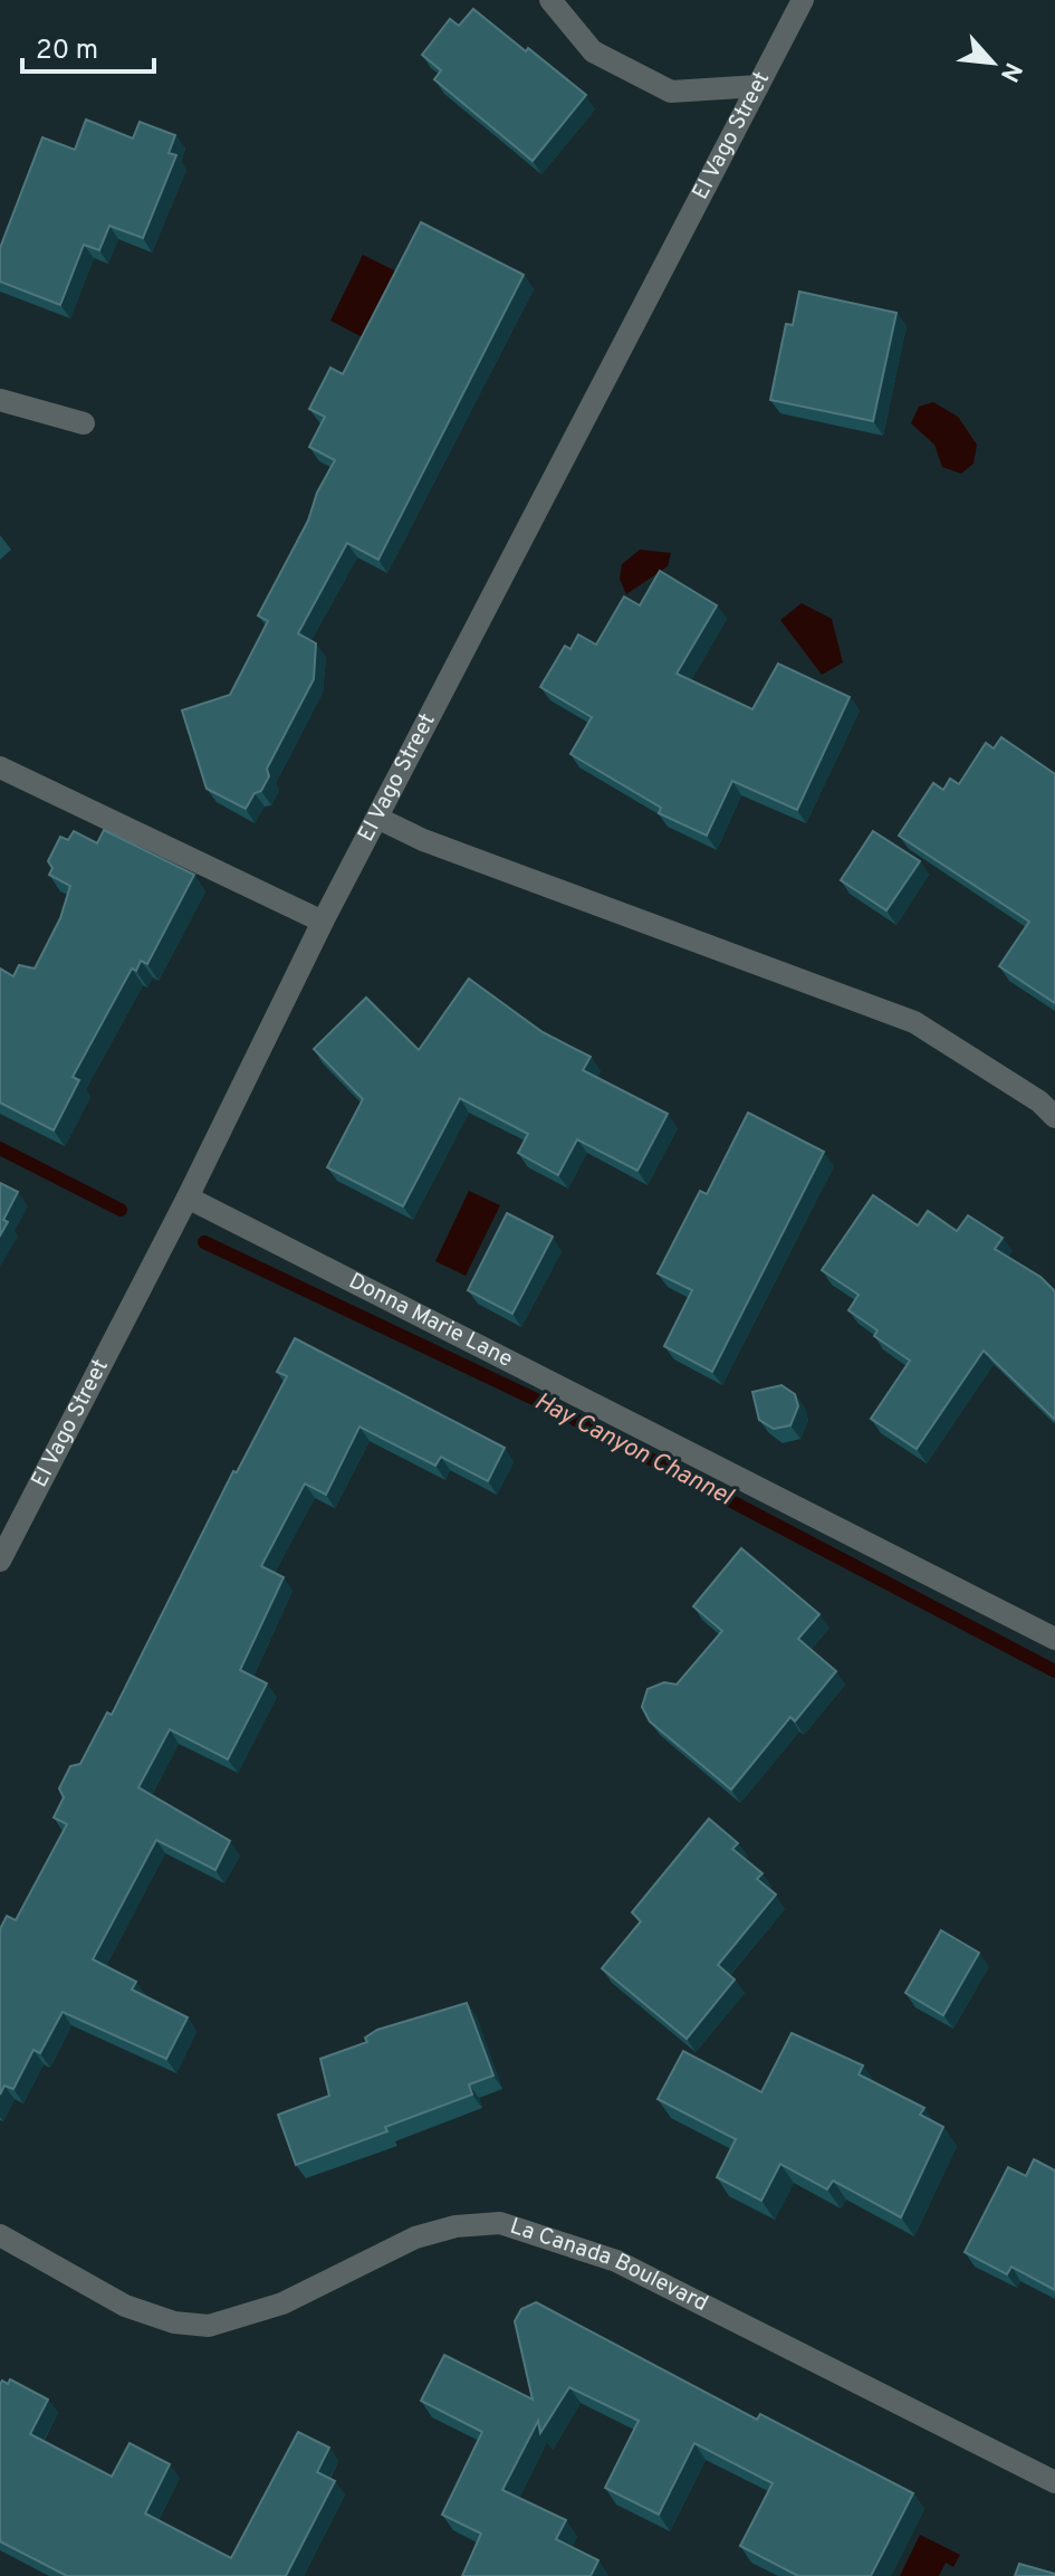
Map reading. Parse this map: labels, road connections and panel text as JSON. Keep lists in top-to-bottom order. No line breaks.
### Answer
{"streets":{"street":["El Vago Street","Donna Marie Lane","La Canada Boulevard"]},"crossings":[["El Vago Street","Donna Marie Lane"]],"water":["Hay Canyon Channel"],"scale_bar":"20 m","north":"bottom right"}
